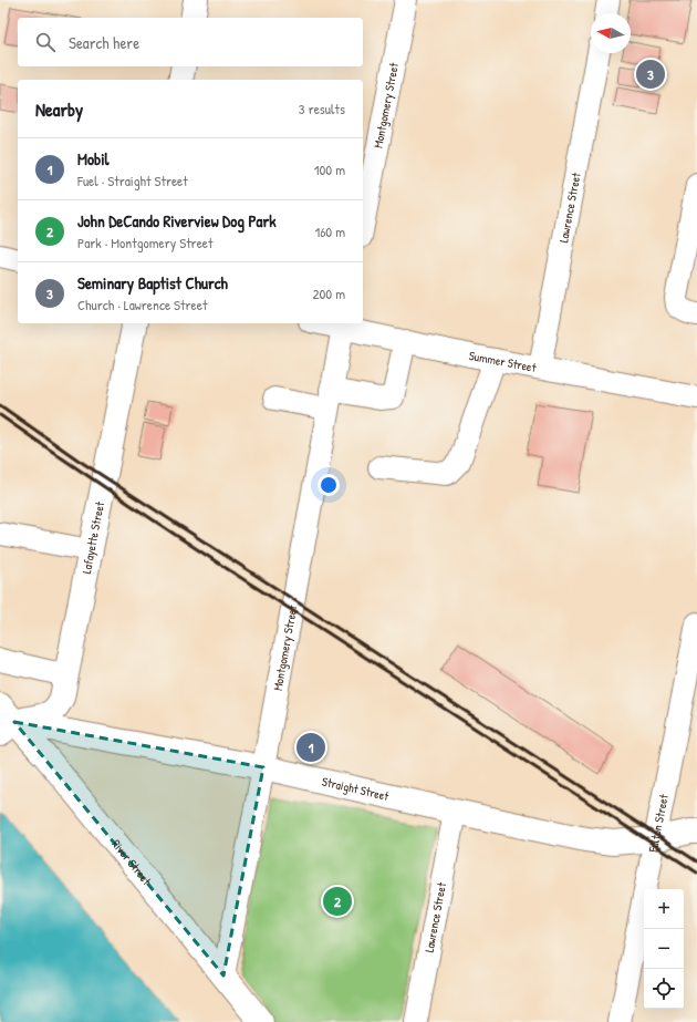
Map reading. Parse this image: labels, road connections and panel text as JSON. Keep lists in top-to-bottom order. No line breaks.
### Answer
{"streets":{"main road":["Lafayette Street","Straight Street","River Street"],"street":["Montgomery Street","Lawrence Street","Summer Street","Fulton Street"]},"crossings":[["Montgomery Street","Summer Street"],["Montgomery Street","Straight Street"],["Montgomery Street","River Street"],["Lawrence Street","Summer Street"],["Lawrence Street","Straight Street"],["Lafayette Street","Straight Street"],["Lafayette Street","River Street"],["Straight Street","Fulton Street"],["Straight Street","River Street"]],"north":"left","page":{"search":"Search here","pins":["3","1","2"],"heading":["Nearby","3 results"],"list":[{"mark":"1","name":"Mobil","note":"Fuel · Straight Street","value":"100 m"},{"mark":"2","name":"John DeCando Riverview Dog Park","note":"Park · Montgomery Street","value":"160 m"},{"mark":"3","name":"Seminary Baptist Church","note":"Church · Lawrence Street","value":"200 m"}],"map_buttons":["+","−"]}}
